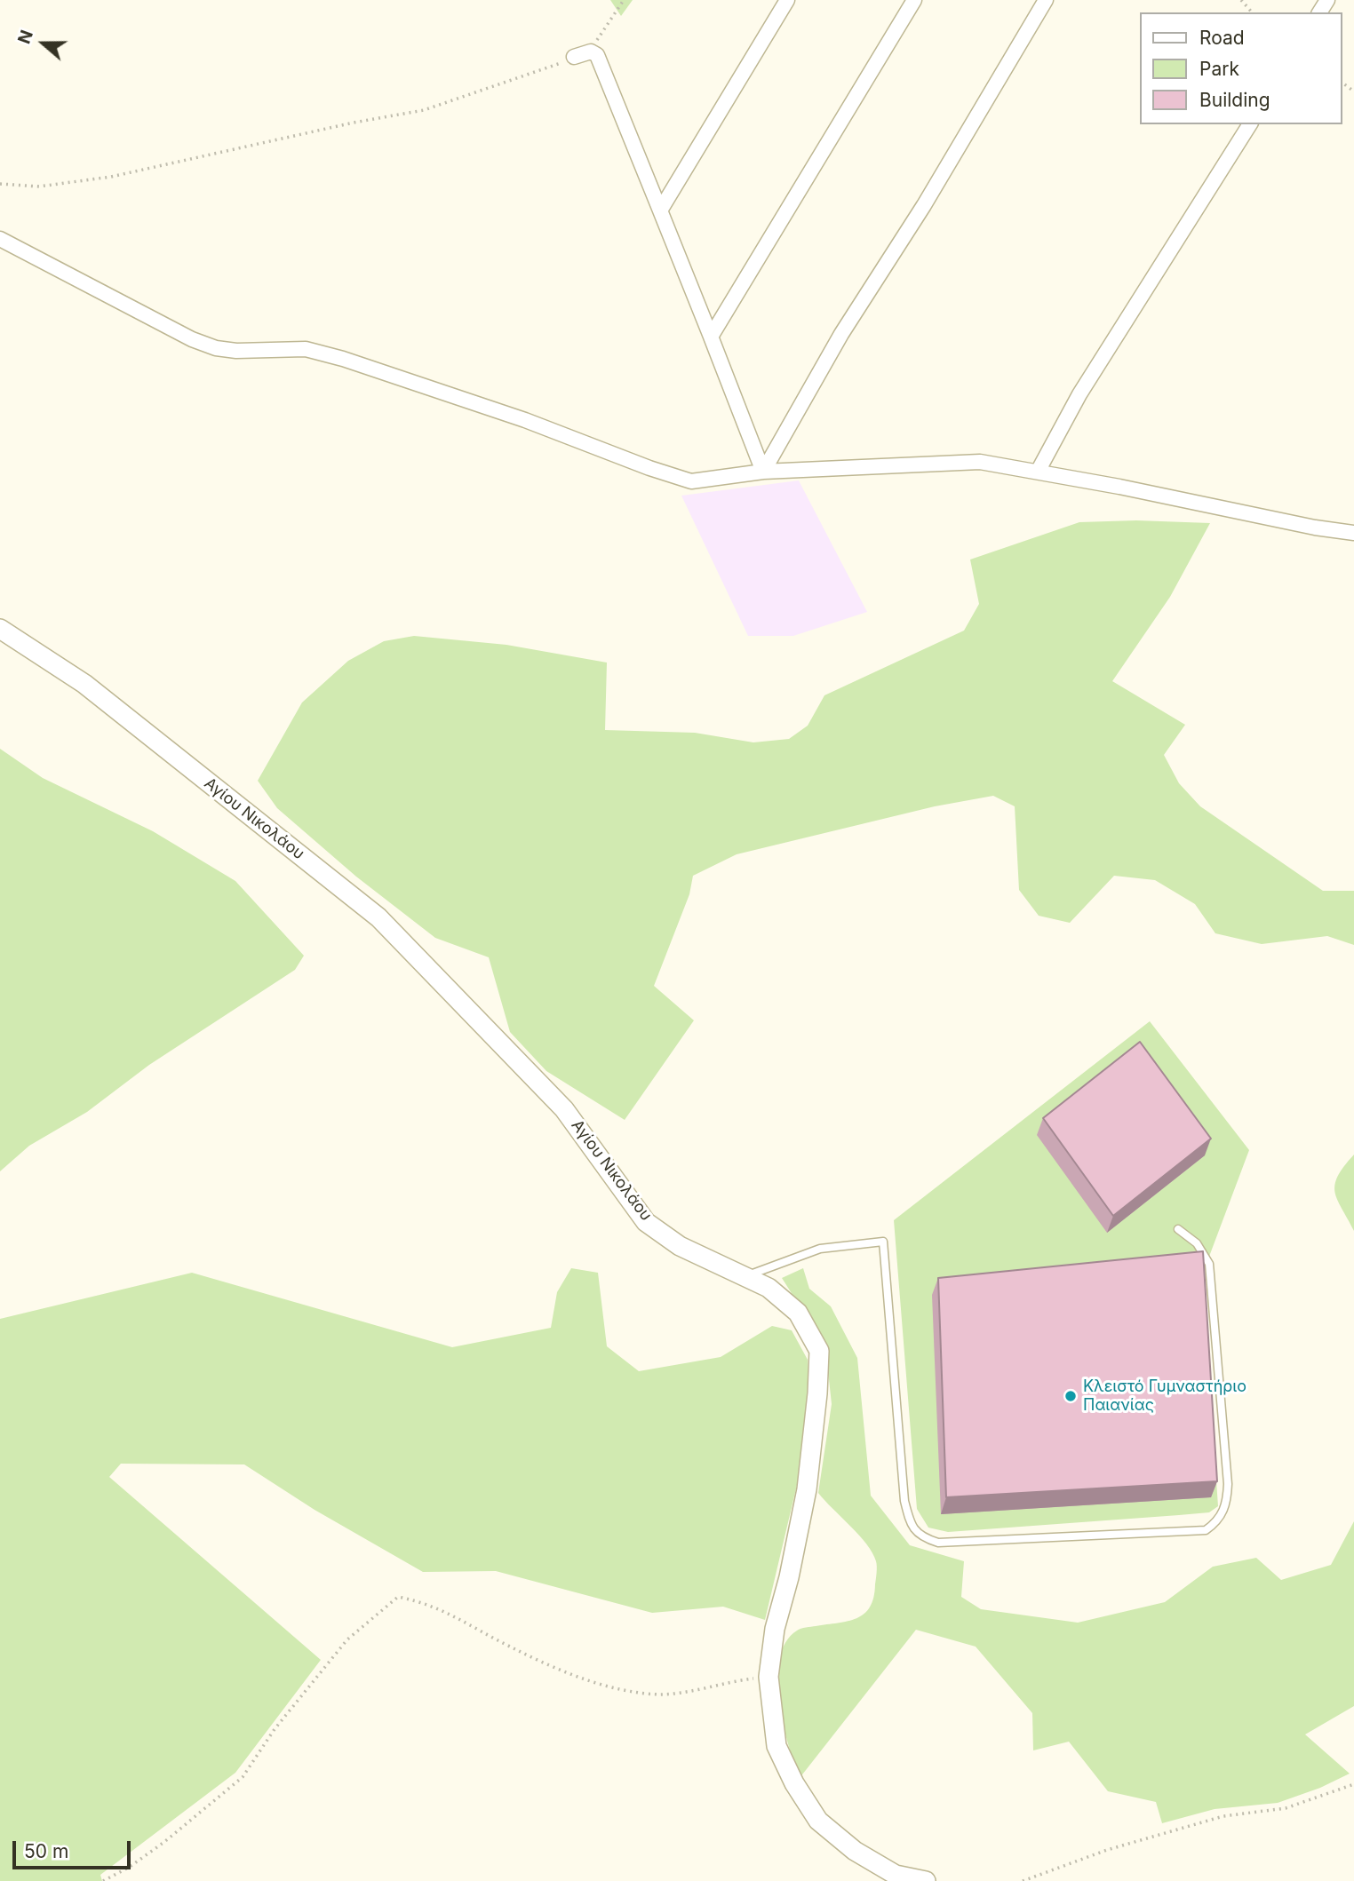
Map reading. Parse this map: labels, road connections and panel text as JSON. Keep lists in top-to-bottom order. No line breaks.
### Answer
{"streets":{"street":["Αγίου Νικολάου"]},"places":["Κλειστό Γυμναστήριο Παιανίας"],"legend":["Road","Park","Building"],"scale_bar":"50 m","north":"left"}
